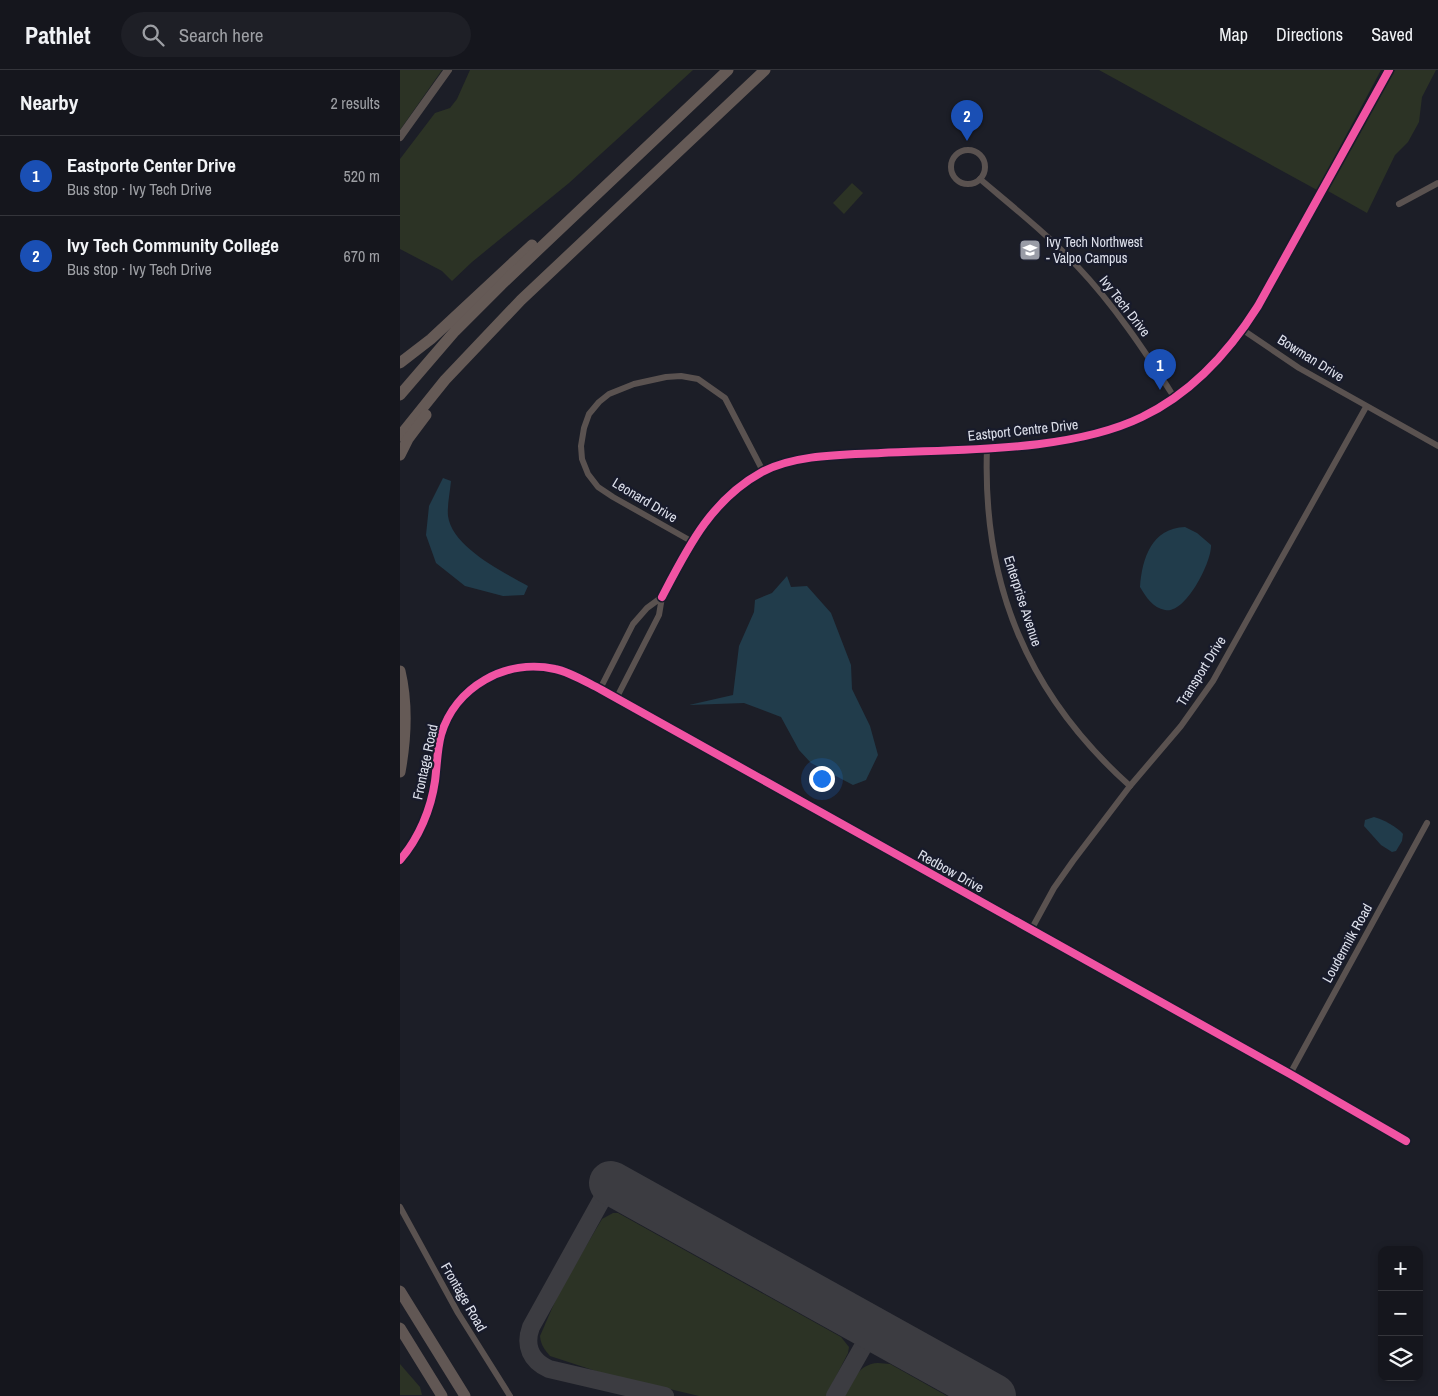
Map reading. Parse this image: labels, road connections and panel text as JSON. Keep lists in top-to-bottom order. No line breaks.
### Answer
{"streets":{"street":["Ivy Tech Drive","Bowman Drive","Eastport Centre Drive","Leonard Drive","Enterprise Avenue","Transport Drive","Frontage Road","Redbow Drive","Loudermilk Road"]},"crossings":[["Ivy Tech Drive","Eastport Centre Drive"],["Bowman Drive","Eastport Centre Drive"],["Bowman Drive","Transport Drive"],["Eastport Centre Drive","Leonard Drive"],["Eastport Centre Drive","Enterprise Avenue"],["Eastport Centre Drive","Frontage Road"],["Eastport Centre Drive","Redbow Drive"],["Enterprise Avenue","Transport Drive"],["Transport Drive","Redbow Drive"],["Frontage Road","Redbow Drive"],["Redbow Drive","Loudermilk Road"]],"places":{"school or university":["Ivy Tech Northwest - Valpo Campus"]},"page":{"header":"Pathlet","search":"Search here","nav":["Map","Directions","Saved"],"heading":["Nearby","2 results"],"pins":["2","1"],"list":[{"mark":"1","name":"Eastporte Center Drive","note":"Bus stop · Ivy Tech Drive","value":"520 m"},{"mark":"2","name":"Ivy Tech Community College","note":"Bus stop · Ivy Tech Drive","value":"670 m"}],"map_buttons":["+","−"]}}
